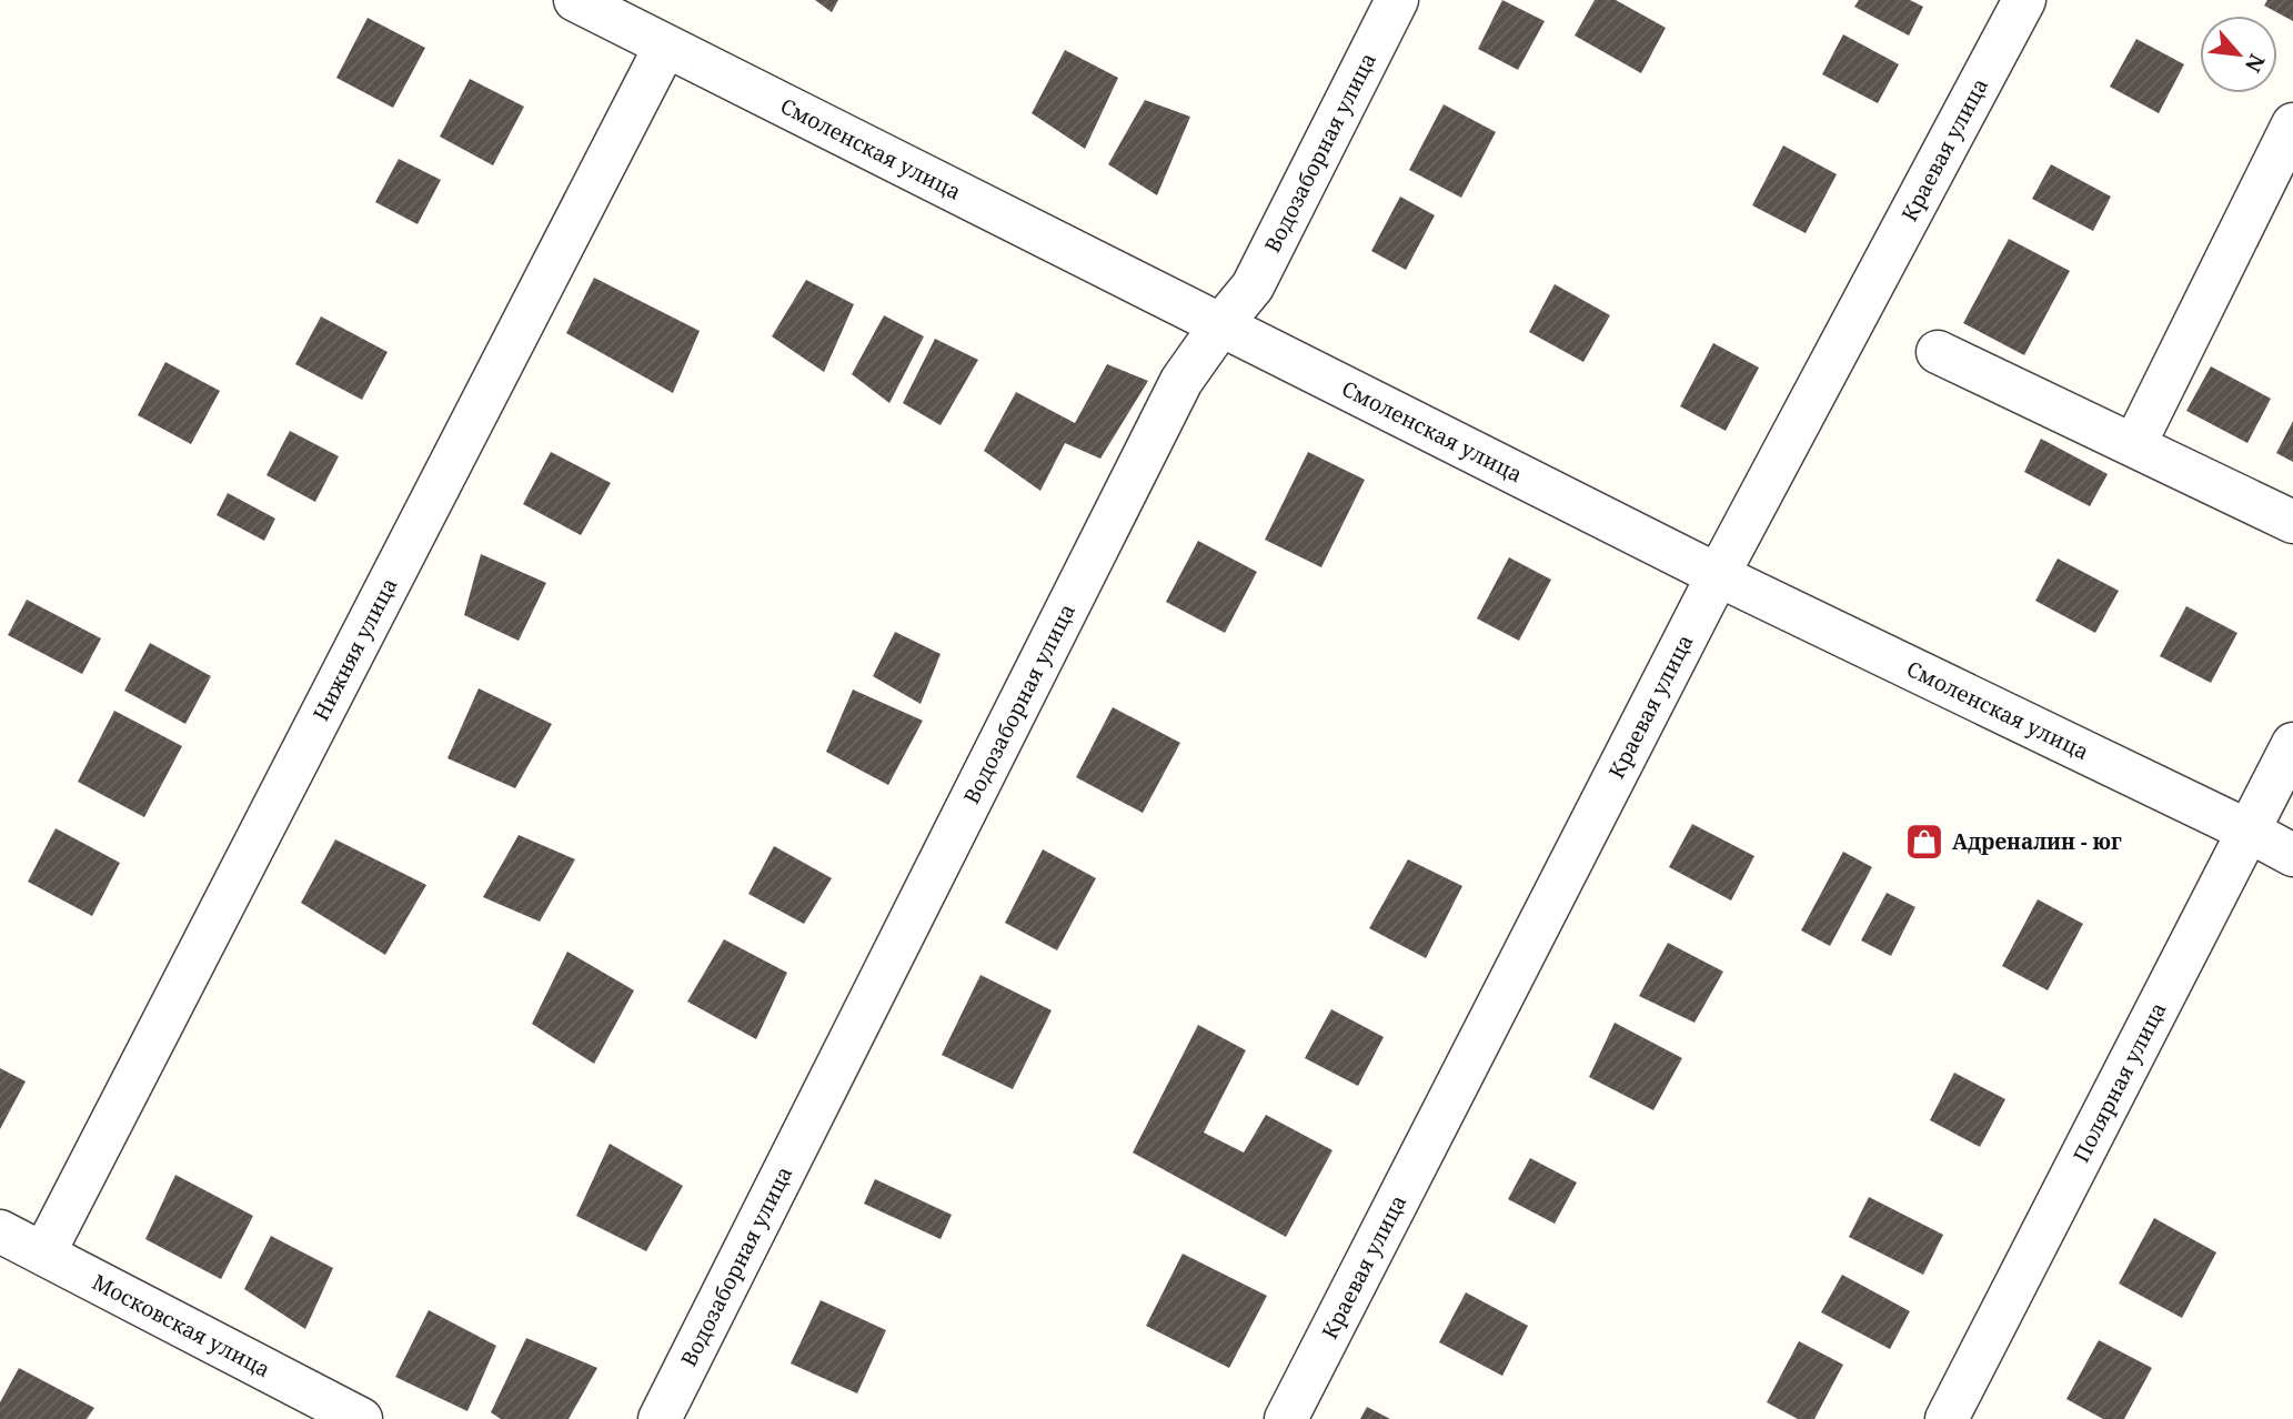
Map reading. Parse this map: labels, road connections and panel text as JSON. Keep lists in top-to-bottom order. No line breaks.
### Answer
{"streets":{"street":["Смоленская улица","Краевая улица","Водозаборная улица","Нижняя улица","Полярная улица","Московская улица"]},"crossings":[["Смоленская улица","Краевая улица"],["Смоленская улица","Водозаборная улица"],["Смоленская улица","Нижняя улица"],["Смоленская улица","Полярная улица"],["Нижняя улица","Московская улица"]],"places":{"shop":["Адреналин - юг"]},"north":"bottom right"}
